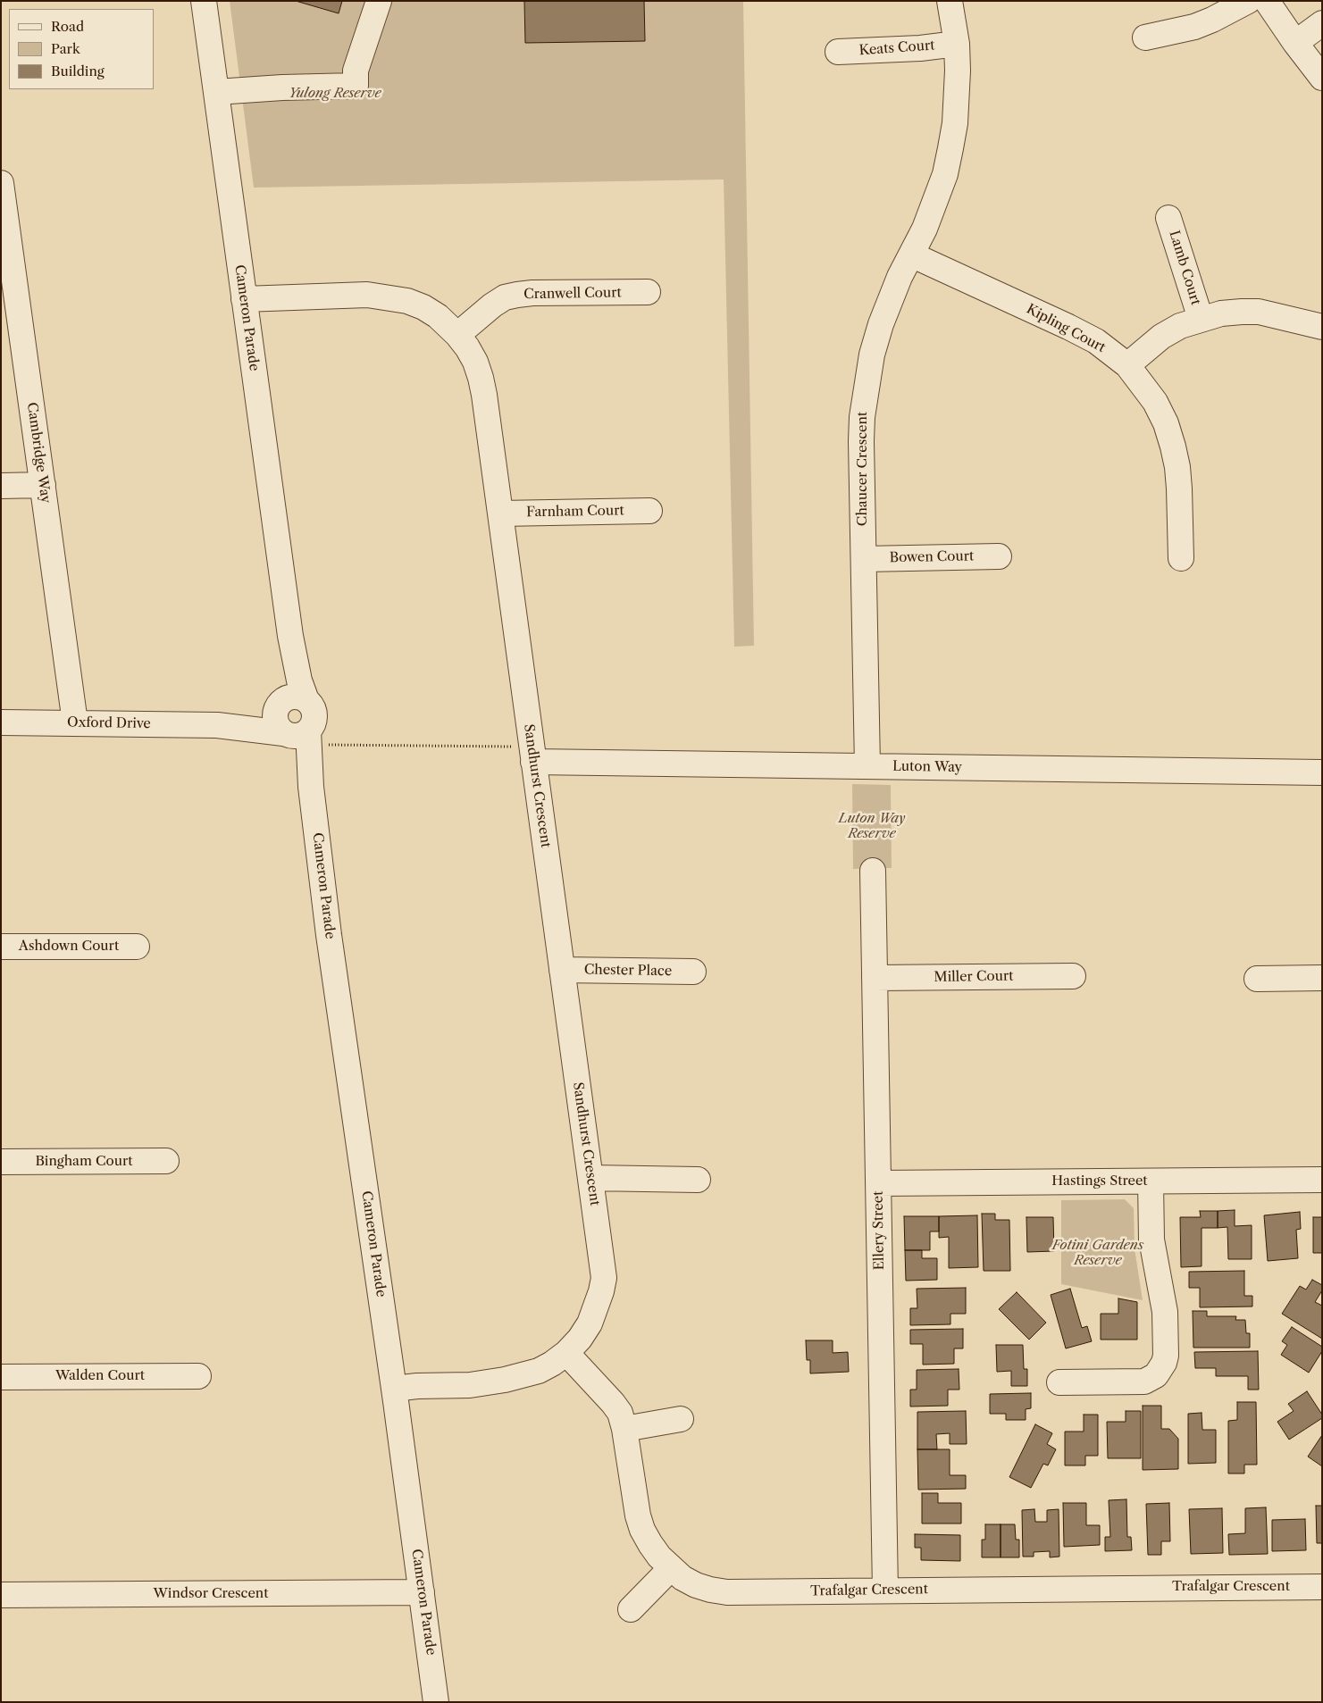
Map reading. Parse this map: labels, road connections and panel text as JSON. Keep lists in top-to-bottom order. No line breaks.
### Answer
{"streets":{"street":["Keats Court","Lamb Court","Cranwell Court","Cameron Parade","Kipling Court","Cambridge Way","Chaucer Crescent","Farnham Court","Bowen Court","Oxford Drive","Luton Way","Sandhurst Crescent","Ashdown Court","Chester Place","Miller Court","Bingham Court","Hastings Street","Ellery Street","Walden Court","Trafalgar Crescent","Windsor Crescent"]},"crossings":[["Keats Court","Chaucer Crescent"],["Cranwell Court","Sandhurst Crescent"],["Cameron Parade","Oxford Drive"],["Cameron Parade","Sandhurst Crescent"],["Cameron Parade","Windsor Crescent"],["Kipling Court","Chaucer Crescent"],["Cambridge Way","Oxford Drive"],["Chaucer Crescent","Bowen Court"],["Chaucer Crescent","Luton Way"],["Farnham Court","Sandhurst Crescent"],["Luton Way","Sandhurst Crescent"],["Sandhurst Crescent","Chester Place"],["Sandhurst Crescent","Trafalgar Crescent"],["Miller Court","Ellery Street"],["Hastings Street","Ellery Street"],["Ellery Street","Trafalgar Crescent"]],"parks":["Yulong Reserve","Luton Way Reserve","Fotini Gardens Reserve"],"legend":["Road","Park","Building"]}
